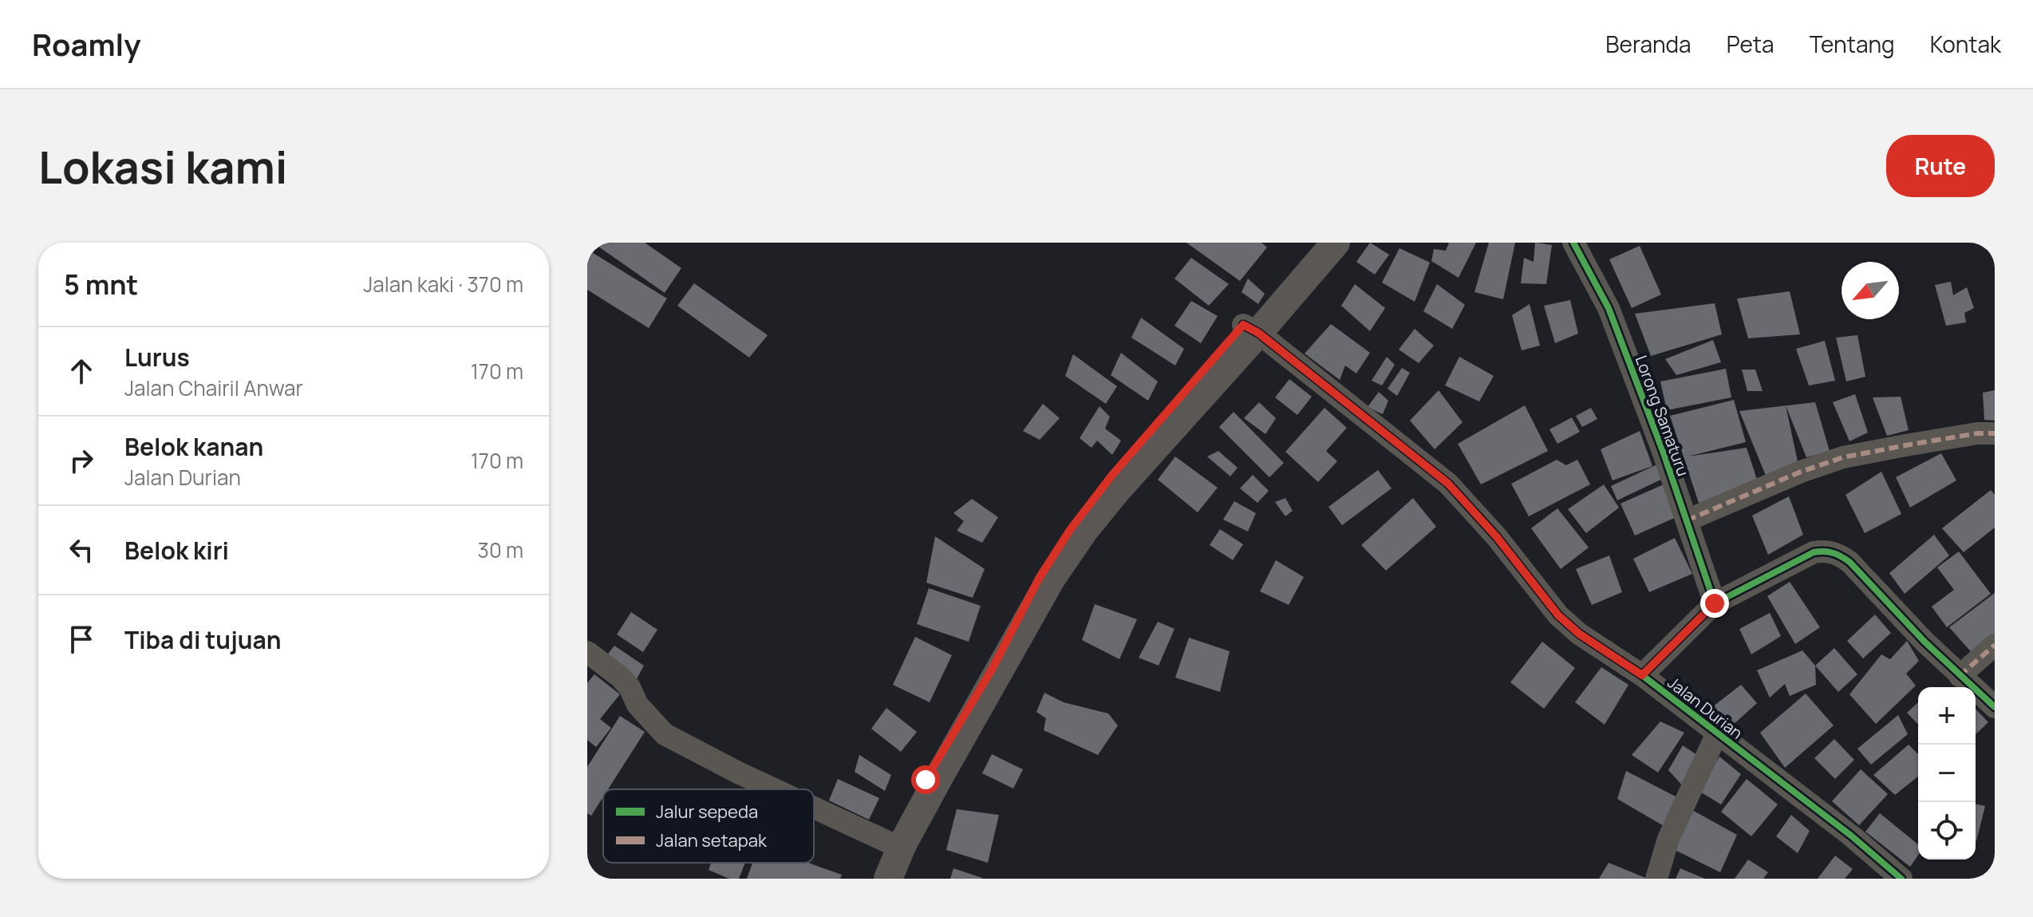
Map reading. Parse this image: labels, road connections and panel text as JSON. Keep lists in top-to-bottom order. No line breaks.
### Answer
{"streets":{"street":["Lorong Samaturu","Jalan Durian"]},"legend":["Jalur sepeda","Jalan setapak"],"north":"bottom left","page":{"header":"Roamly","nav":["Beranda","Peta","Tentang","Kontak"],"buttons":"Rute","title":"Lokasi kami","heading":["5 mnt","Jalan kaki · 370 m"],"list":[["Lurus","Jalan Chairil Anwar","170 m"],["Belok kanan","Jalan Durian","170 m"],["Belok kiri","30 m"],"Tiba di tujuan"],"map_buttons":["+","−"]}}
